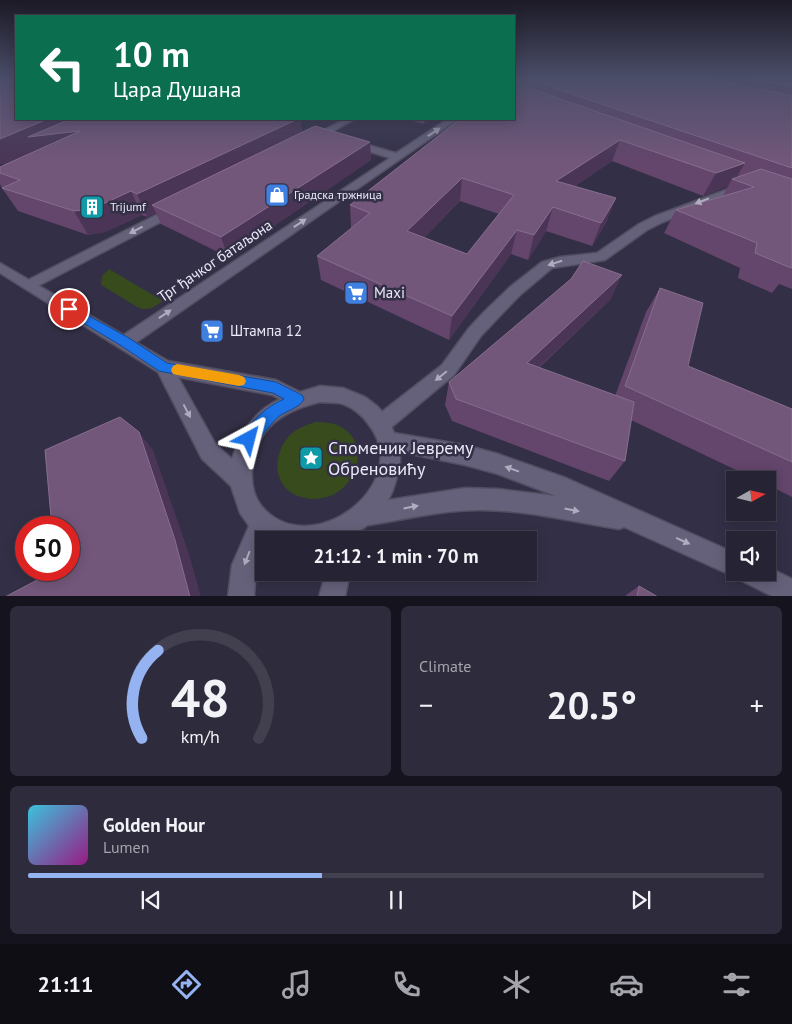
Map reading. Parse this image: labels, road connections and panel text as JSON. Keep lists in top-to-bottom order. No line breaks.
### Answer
{"streets":{"street":["Трг ђачког батаљона"]},"places":{"shop":["Градска тржница"],"building":["Trijumf"],"supermarket":["Maxi","Штампа 12"],"place":["Споменик Јеврему Обреновићу"]},"north":"right","page":{"turn":["10 m","Цара Душана"],"limit":"50","trip":"21:12 · 1 min · 70 m","tile":"Climate","heat":["−","20.5°","+"],"song":["Golden Hour","Lumen"],"tabs":"21:11","gauge":["48","km/h"]}}
